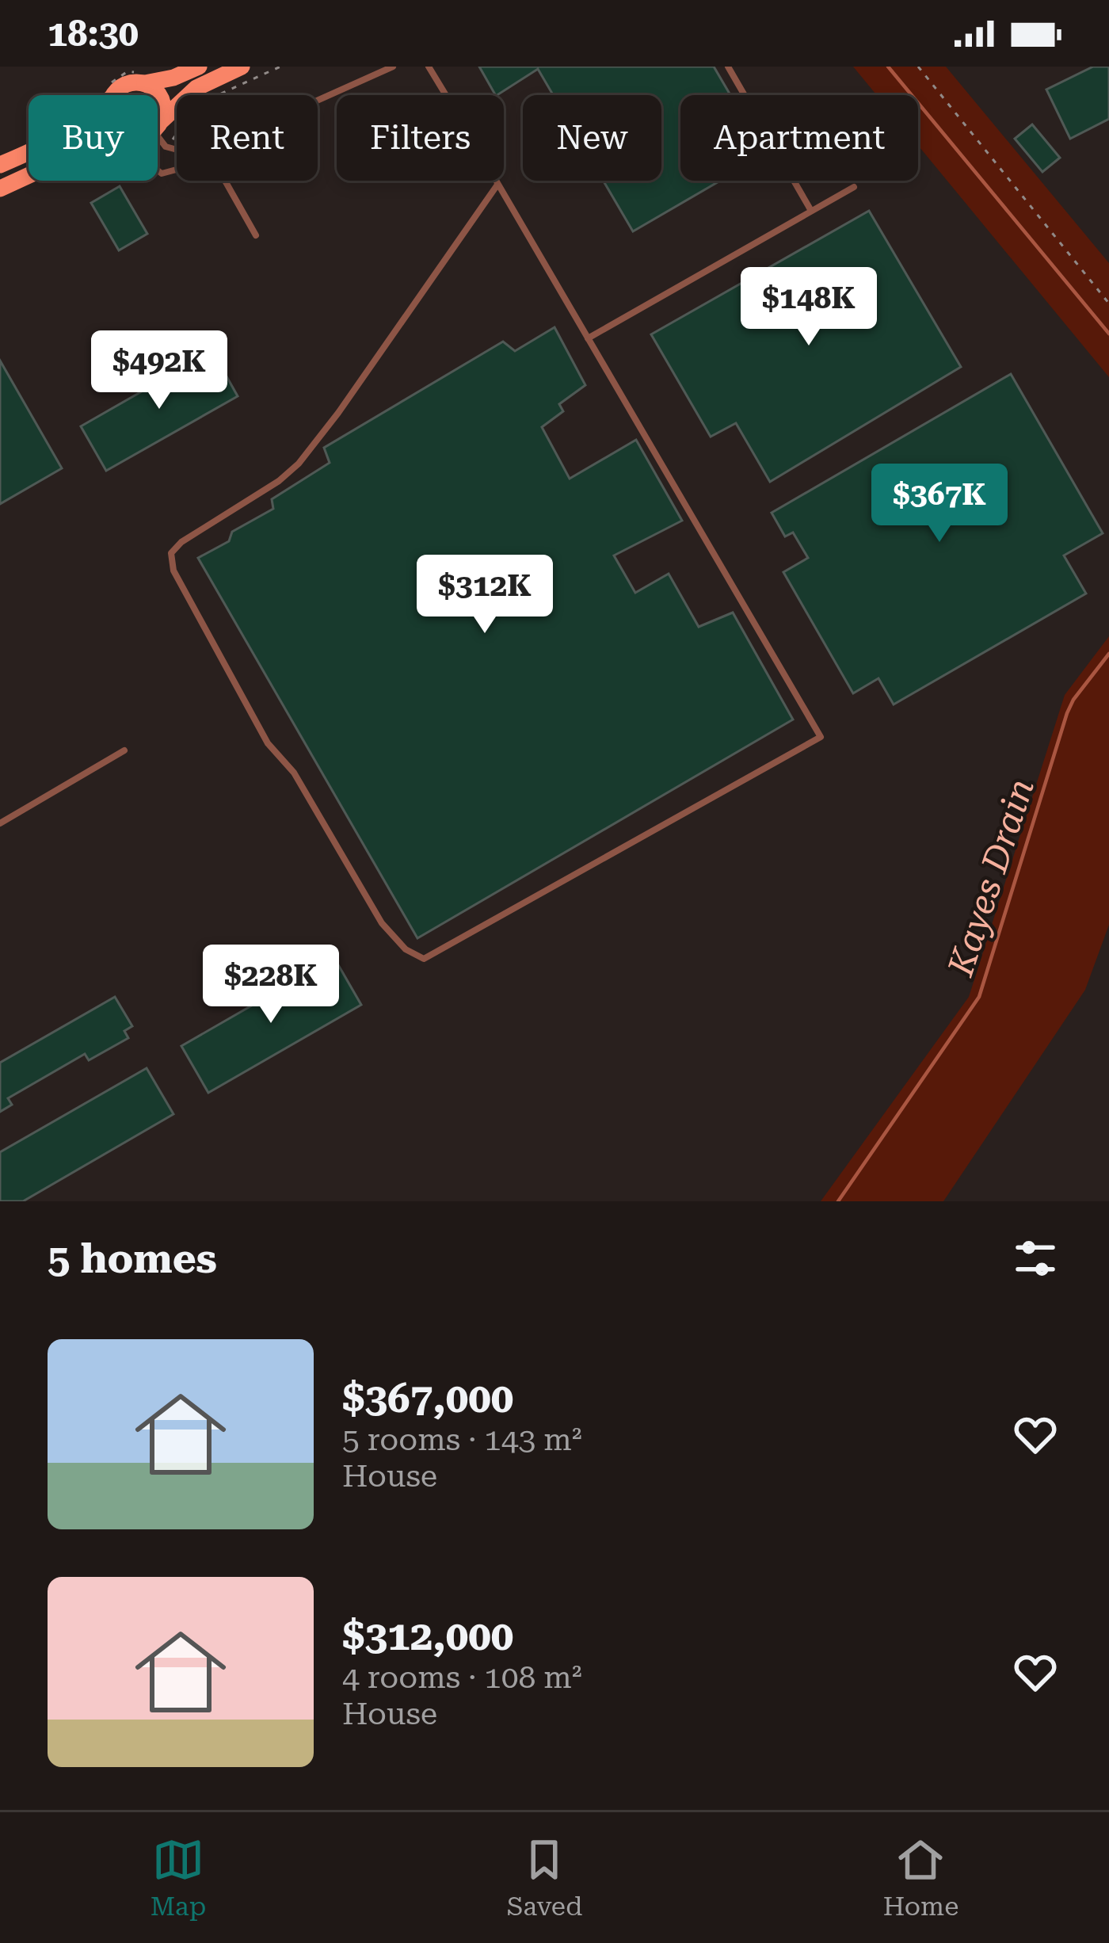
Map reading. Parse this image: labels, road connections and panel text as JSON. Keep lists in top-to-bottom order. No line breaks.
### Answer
{"water":["Kayes Drain"],"page":{"status":"18:30","chip":["Buy","Rent","Filters","New","Apartment"],"price":["$148K","$492K","$367K","$312K","$228K"],"heading":"5 homes","list":[{"name":"$367,000","note":"5 rooms · 143 m² · House"},{"name":"$312,000","note":"4 rooms · 108 m² · House"}],"tabs":["Map","Saved","Home"]}}
